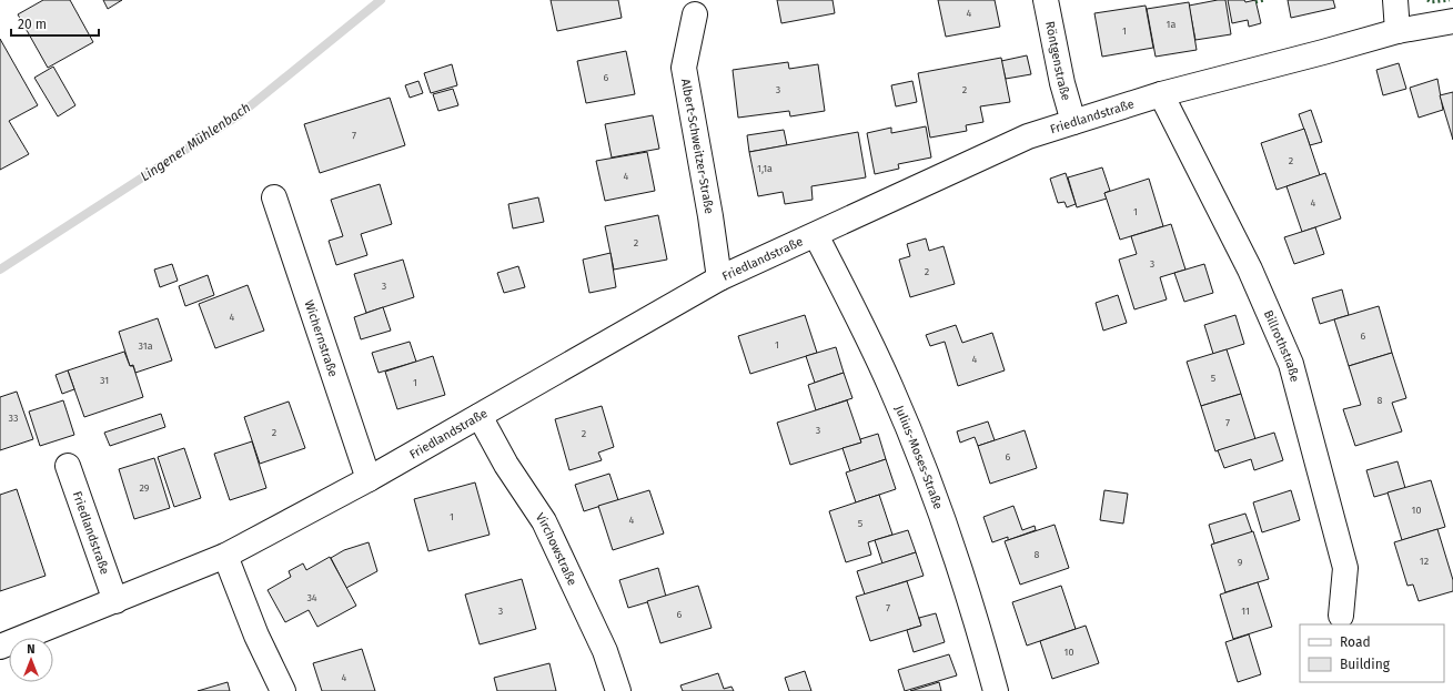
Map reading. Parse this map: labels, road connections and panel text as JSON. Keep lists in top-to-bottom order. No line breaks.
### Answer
{"streets":{"street":["Röntgenstraße","Friedlandstraße","Albert-Schweitzer-Straße","Wichernstraße","Billrothstraße","Julius-Moses-Straße","Virchowstraße"]},"crossings":[["Röntgenstraße","Friedlandstraße"],["Friedlandstraße","Albert-Schweitzer-Straße"],["Friedlandstraße","Wichernstraße"],["Friedlandstraße","Billrothstraße"],["Friedlandstraße","Julius-Moses-Straße"],["Friedlandstraße","Virchowstraße"]],"water":["Lingener Mühlenbach"],"house_numbers":["4","1a","1","6","3","2","7","2","1,1a","4","4","1","2","3","2","3","4","6","1","31a","4","5","31","1","8","33","7","3","2","2","6","29","10","1","4","5","8","12","9","34","7","3","11","6","10","4"],"legend":["Road","Building"],"scale_bar":"20 m","north":"top"}
